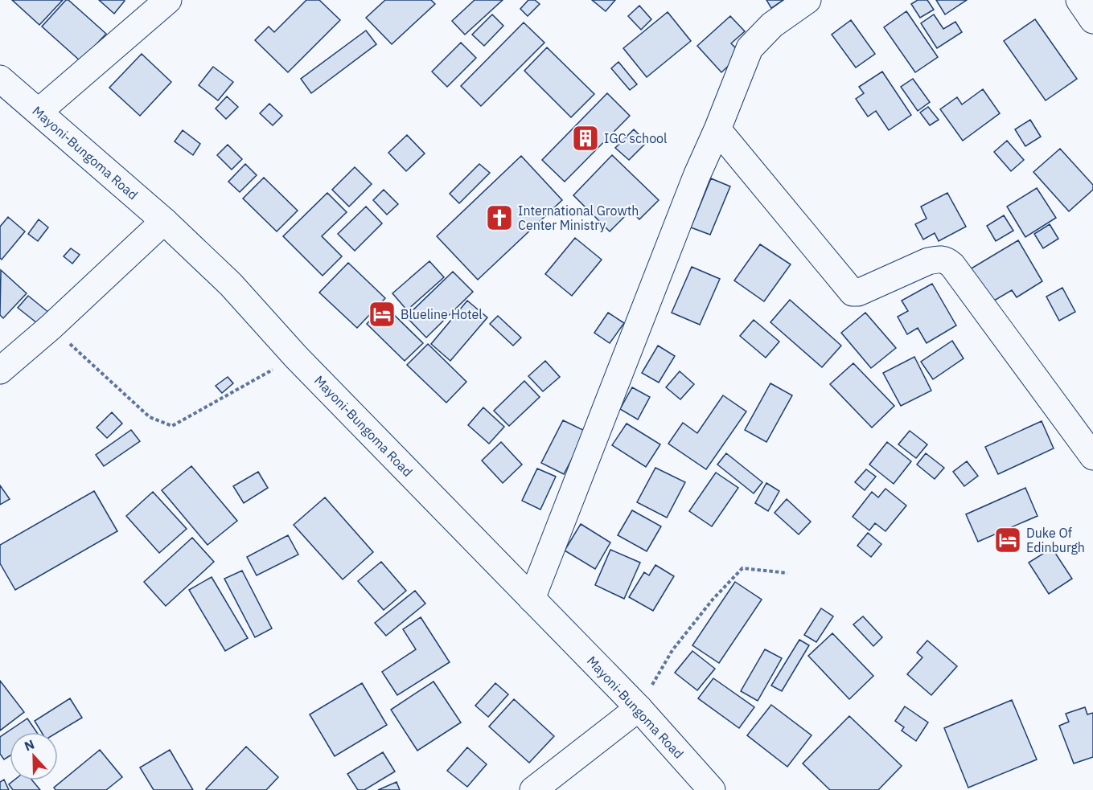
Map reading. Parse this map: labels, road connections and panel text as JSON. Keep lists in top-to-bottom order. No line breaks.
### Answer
{"streets":{"street":["Mayoni-Bungoma Road"]},"places":{"building":["IGC school"],"church":["International Growth Center Ministry"],"hotel":["Blueline Hotel","Duke Of Edinburgh"]},"north":"top"}
